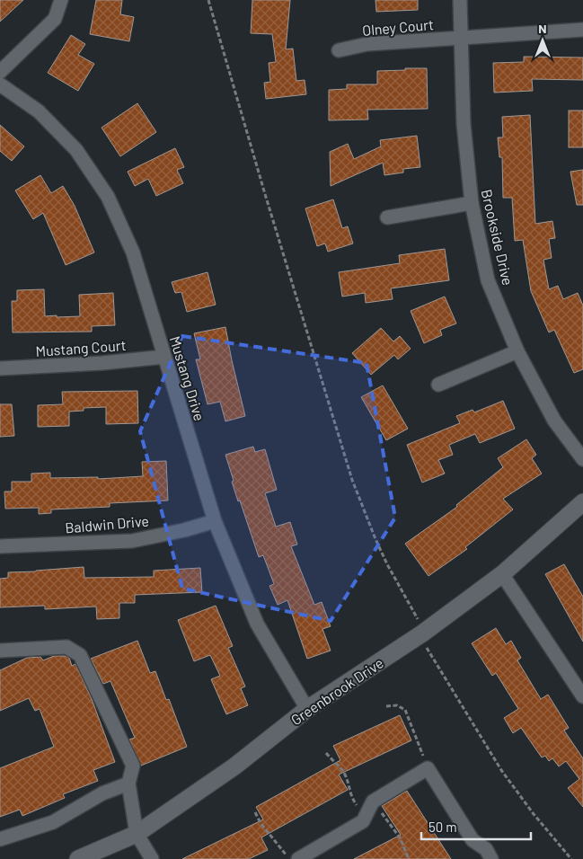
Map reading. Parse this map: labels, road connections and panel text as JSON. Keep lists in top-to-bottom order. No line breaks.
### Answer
{"streets":{"street":["Olney Court","Brookside Drive","Mustang Court","Mustang Drive","Baldwin Drive","Greenbrook Drive"]},"crossings":[["Olney Court","Brookside Drive"],["Mustang Court","Mustang Drive"],["Mustang Drive","Baldwin Drive"],["Mustang Drive","Greenbrook Drive"]],"scale_bar":"50 m","north":"top"}
